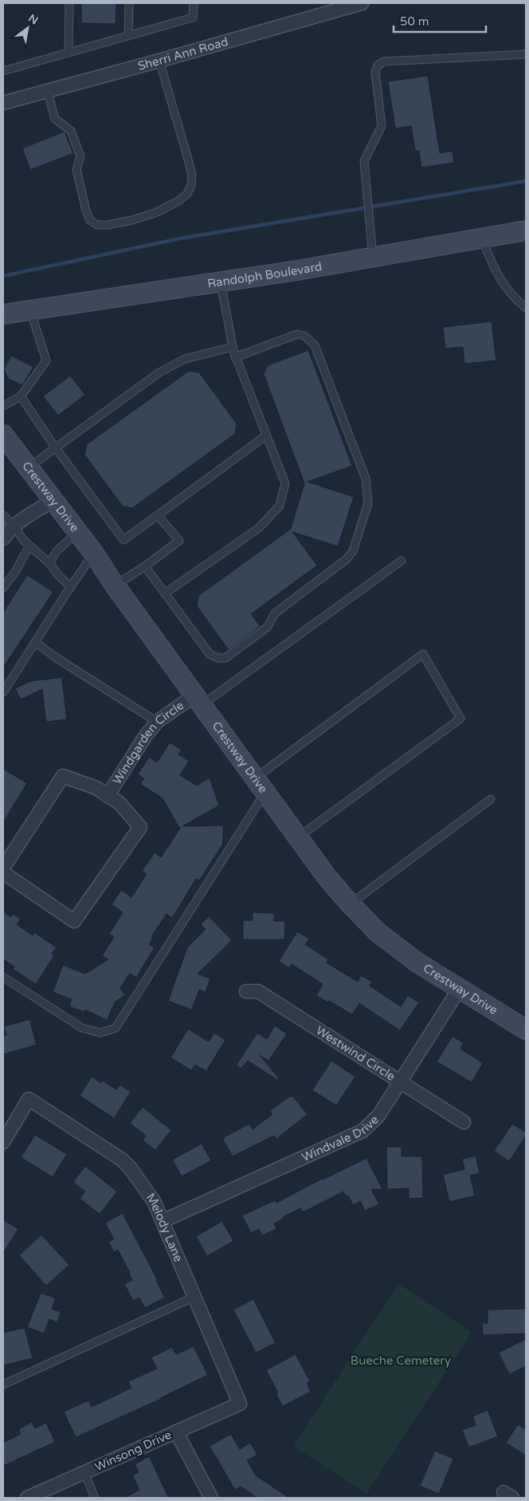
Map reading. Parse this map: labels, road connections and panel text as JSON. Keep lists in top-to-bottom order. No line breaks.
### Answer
{"streets":{"main road":["Randolph Boulevard","Crestway Drive"],"street":["Sherri Ann Road","Windgarden Circle","Westwind Circle","Windvale Drive","Melody Lane","Winsong Drive"]},"crossings":[["Crestway Drive","Windgarden Circle"],["Crestway Drive","Windvale Drive"],["Westwind Circle","Windvale Drive"],["Windvale Drive","Melody Lane"],["Melody Lane","Winsong Drive"]],"parks":["Bueche Cemetery"],"scale_bar":"50 m","north":"top right"}
